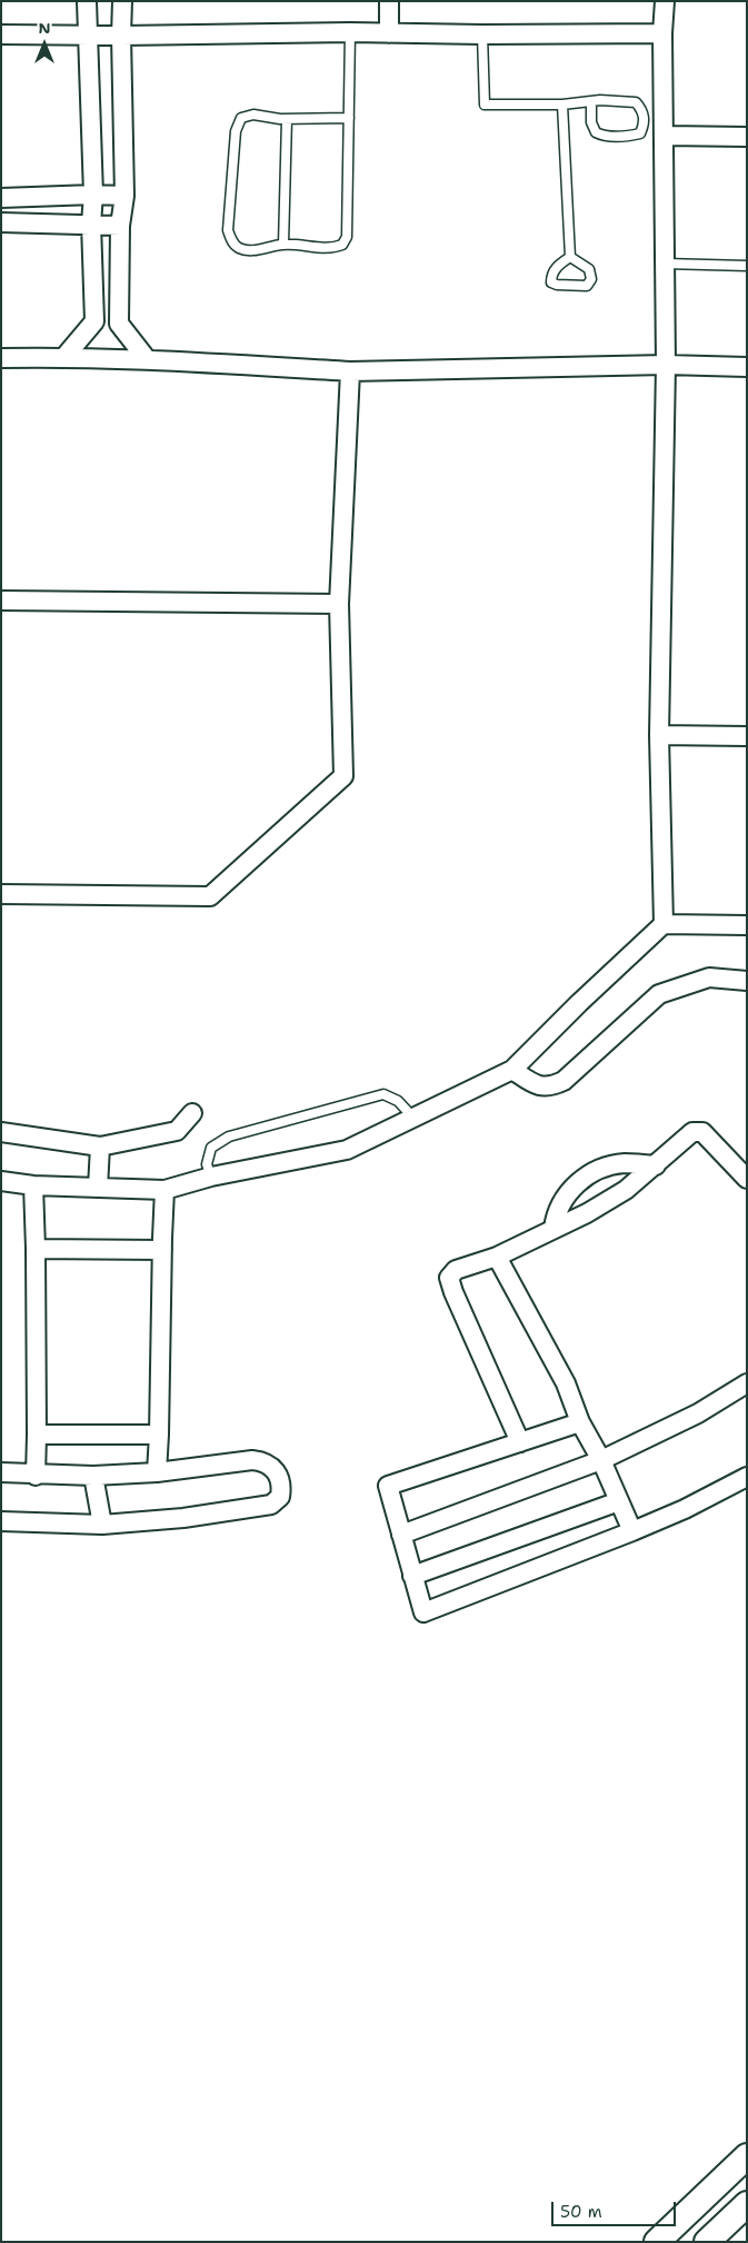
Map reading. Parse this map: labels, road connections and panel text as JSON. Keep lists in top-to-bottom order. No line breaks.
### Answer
{"scale_bar":"50 m","north":"top"}
